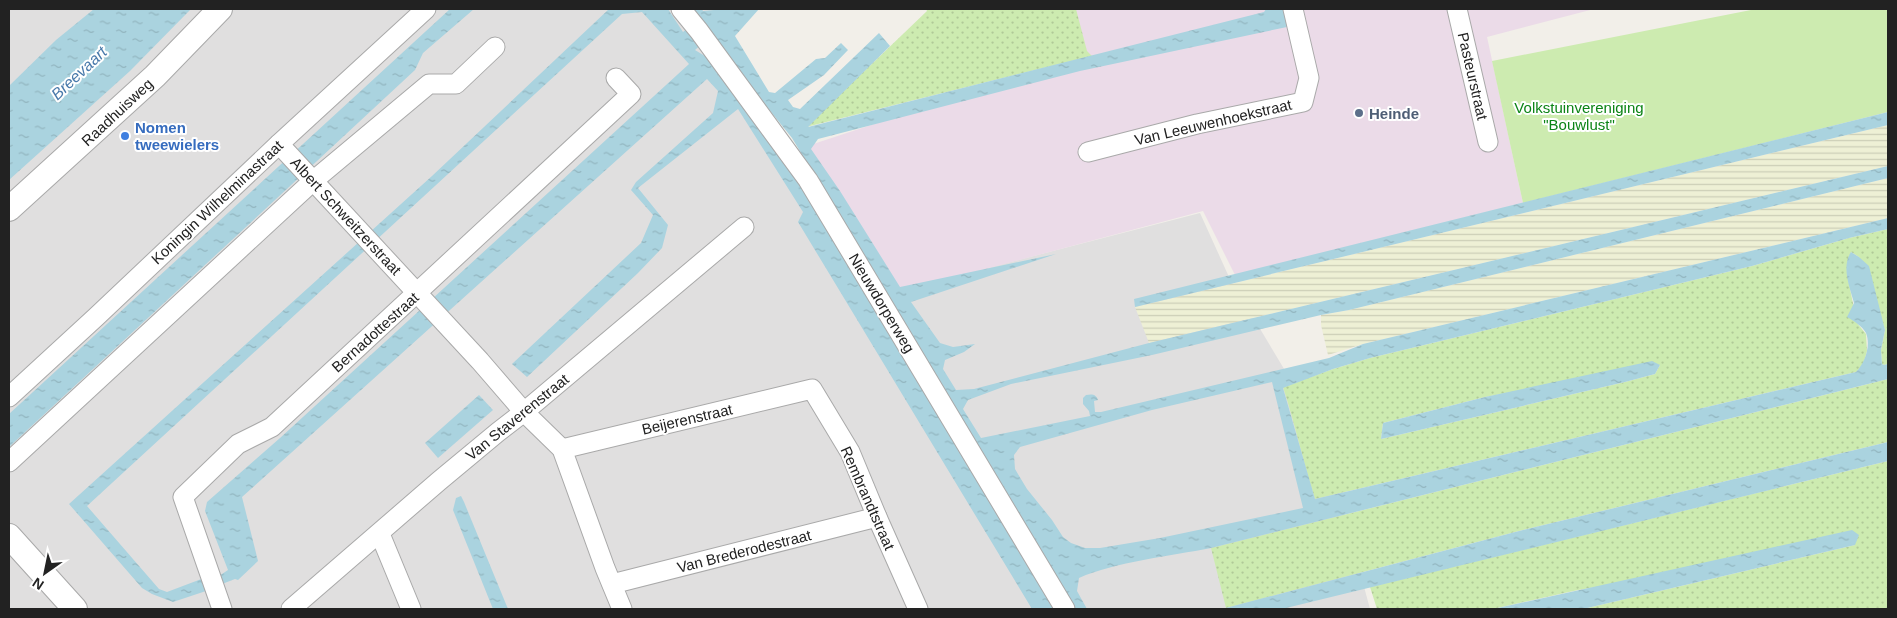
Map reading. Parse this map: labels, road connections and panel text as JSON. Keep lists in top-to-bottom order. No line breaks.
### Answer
{"streets":{"street":["Pasteurstraat","Raadhuisweg","Van Leeuwenhoekstraat","Koningin Wilhelminastraat","Albert Schweitzerstraat","Nieuwdorperweg","Bernadottestraat","Van Staverenstraat","Beijerenstraat","Rembrandtstraat","Van Brederodestraat"]},"crossings":[["Koningin Wilhelminastraat","Albert Schweitzerstraat"],["Albert Schweitzerstraat","Bernadottestraat"],["Albert Schweitzerstraat","Van Staverenstraat"],["Albert Schweitzerstraat","Beijerenstraat"],["Albert Schweitzerstraat","Van Brederodestraat"],["Beijerenstraat","Rembrandtstraat"],["Rembrandtstraat","Van Brederodestraat"]],"water":["Breevaart"],"parks":["Volkstuinvereniging \"Bouwlust\""],"places":["Heinde","Nomen tweewielers"],"north":"bottom left"}
